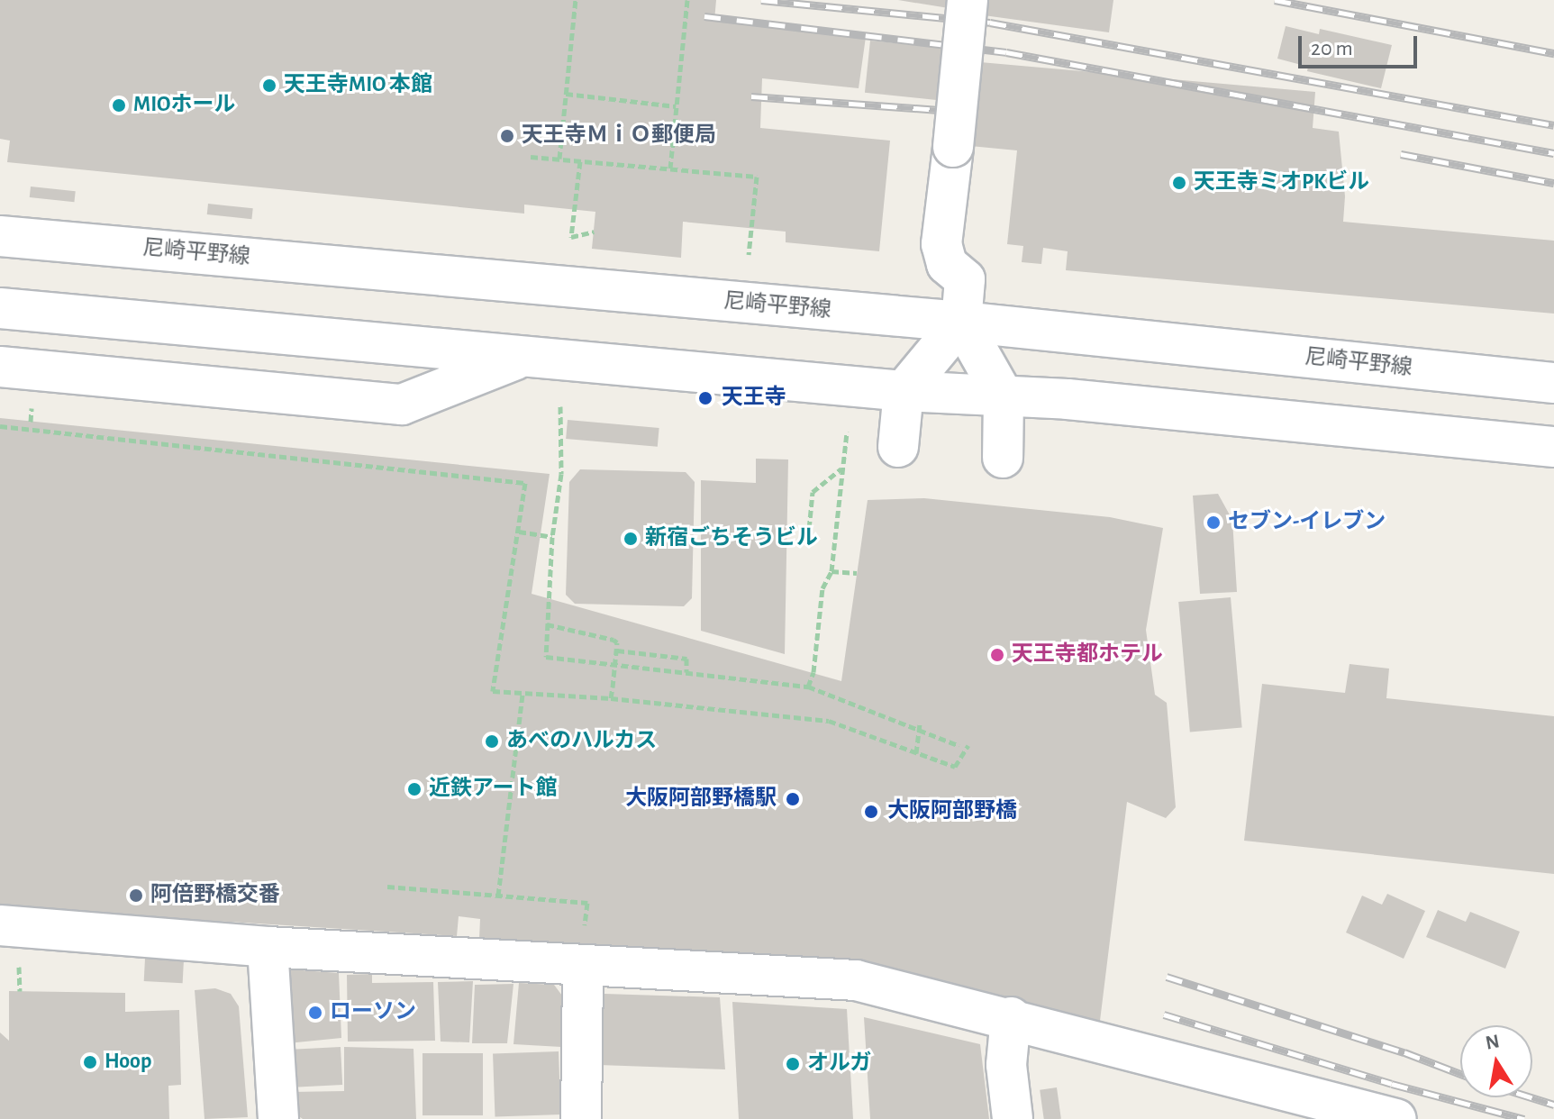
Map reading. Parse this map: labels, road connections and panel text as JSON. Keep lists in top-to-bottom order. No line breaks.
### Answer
{"streets":{"street":["尼崎平野線"]},"places":["天王寺MIO 本館","MIOホール","天王寺ＭｉＯ郵便局","天王寺ミオPKビル","天王寺","セブン-イレブン","新宿ごちそうビル","天王寺都ホテル","あべのハルカス","近鉄アート館","大阪阿部野橋駅","大阪阿部野橋","阿倍野橋交番","ローソン","Hoop","オルガ"],"scale_bar":"20 m","north":"top"}
